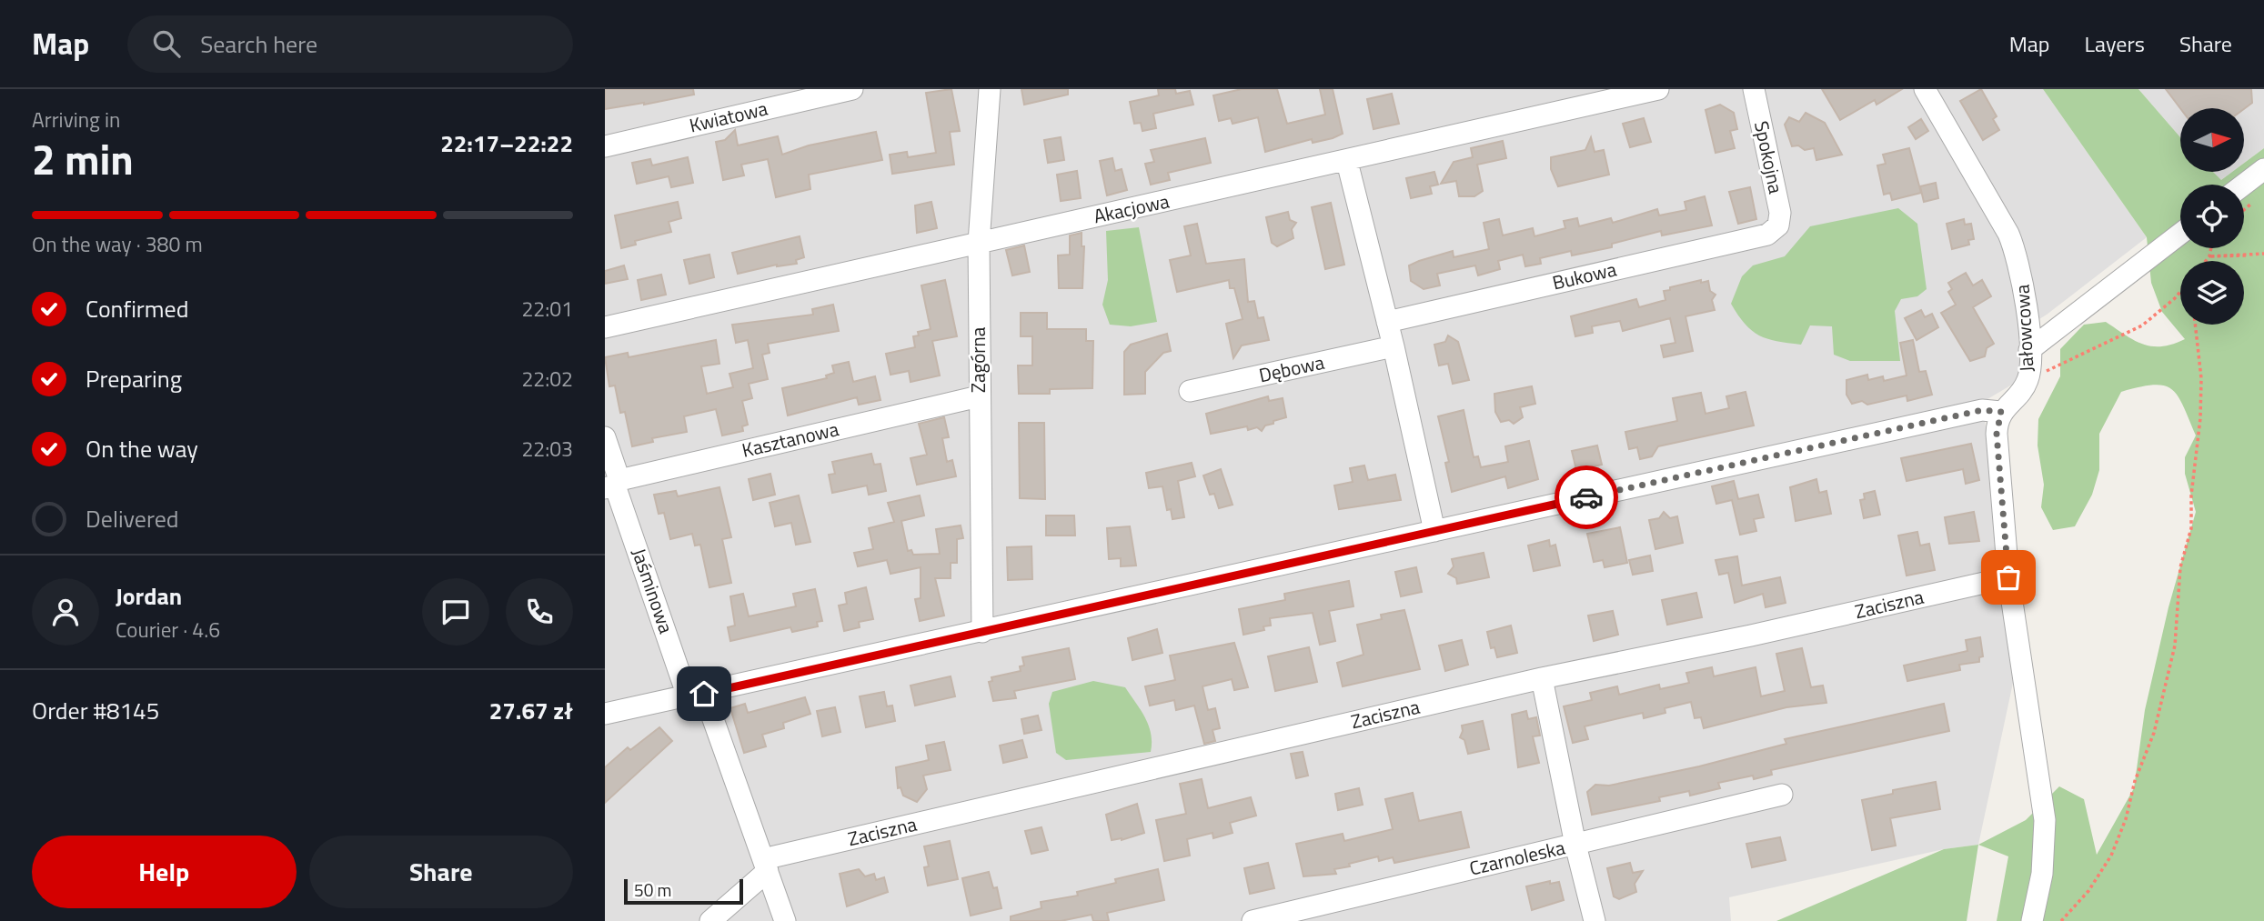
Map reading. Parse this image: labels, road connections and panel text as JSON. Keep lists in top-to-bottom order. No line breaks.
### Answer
{"streets":{"street":["Kwiatowa","Spokojna","Akacjowa","Bukowa","Jałowcowa","Zagórna","Dębowa","Kasztanowa","Jaśminowa","Zaciszna","Czarnoleska"]},"crossings":[["Spokojna","Bukowa"],["Akacjowa","Zagórna"],["Zagórna","Kasztanowa"],["Kasztanowa","Jaśminowa"],["Jaśminowa","Zaciszna"]],"scale_bar":"50 m","north":"right","page":{"header":"Map","search":"Search here","nav":["Map","Layers","Share"],"heading":["2 min","Arriving in","22:17–22:22"],"panel":["Jordan","Courier · 4.6","Order #8145","27.67 zł"],"bar":"On the way · 380 m","list":[["Confirmed","22:01"],["Preparing","22:02"],["On the way","22:03"],"Delivered"],"buttons":["Help","Share"],"scale":"50 m"}}
